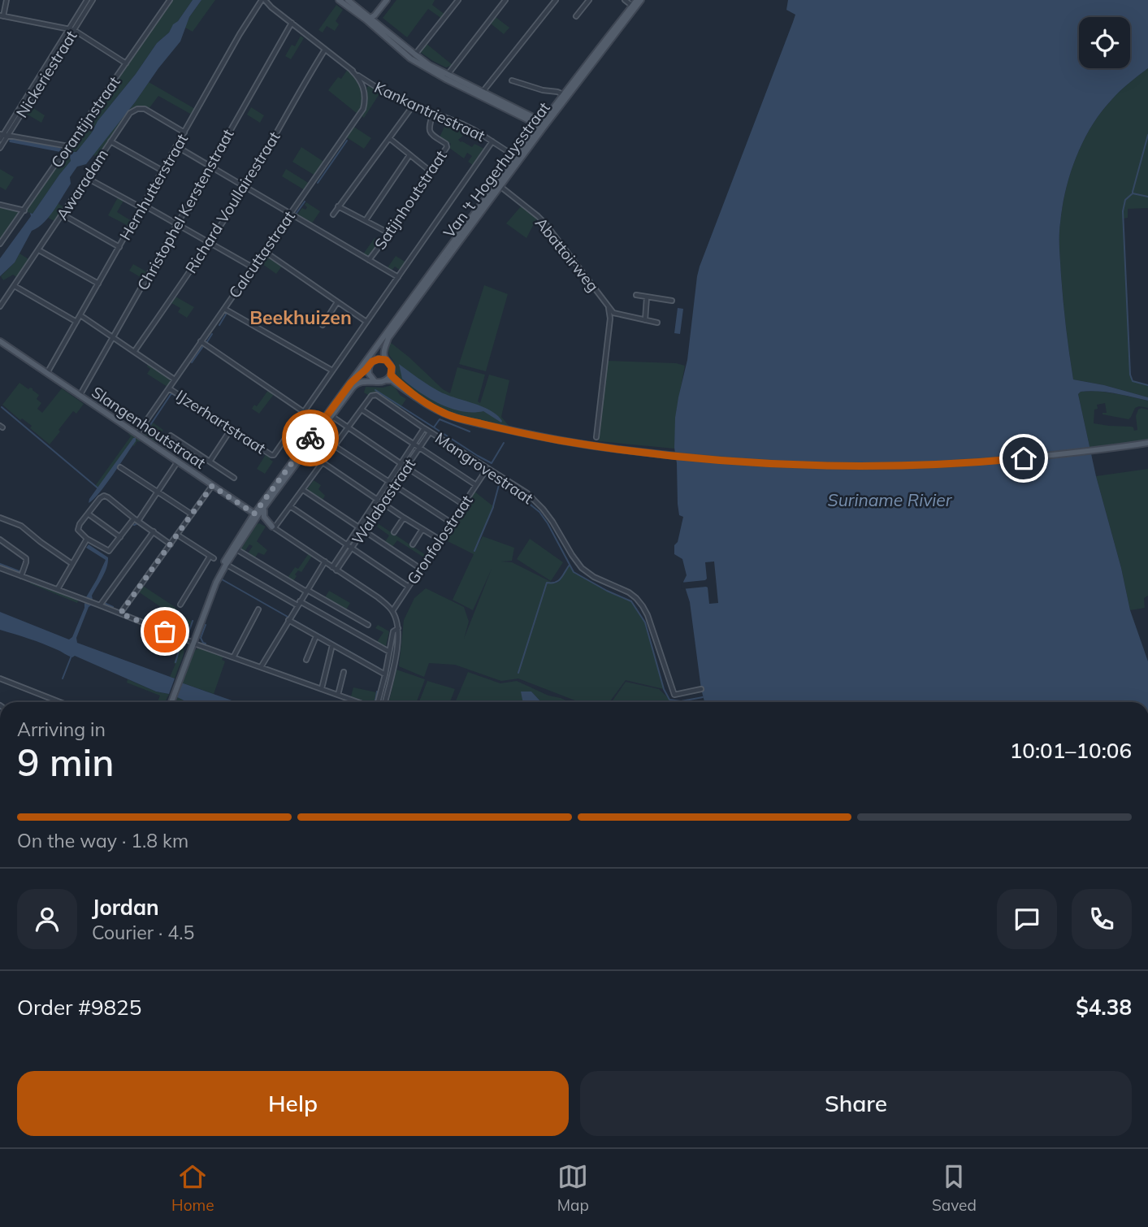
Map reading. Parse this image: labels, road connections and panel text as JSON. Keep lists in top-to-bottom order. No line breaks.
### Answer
{"streets":{"main road":["Van 't Hogerhuysstraat","Slangenhoutstraat"],"street":["Nickeriestraat","Kankantriestraat","Corantijnstraat","Awaradam","Hernhutterstraat","Satijnhoutstraat","Richard Voullairestraat","Christophel Kerstenstraat","Calcuttastraat","Abattoirweg","IJzerhartstraat","Mangrovestraat","Walabastraat","Gronfolostraat"]},"crossings":[["Kankantriestraat","Van 't Hogerhuysstraat"],["Kankantriestraat","Hernhutterstraat"],["Kankantriestraat","Satijnhoutstraat"],["Kankantriestraat","Richard Voullairestraat"],["Kankantriestraat","Christophel Kerstenstraat"],["Van 't Hogerhuysstraat","Abattoirweg"],["Van 't Hogerhuysstraat","Slangenhoutstraat"],["Awaradam","Hernhutterstraat"],["Hernhutterstraat","Slangenhoutstraat"],["Christophel Kerstenstraat","Slangenhoutstraat"],["Calcuttastraat","IJzerhartstraat"],["Calcuttastraat","Slangenhoutstraat"],["Slangenhoutstraat","Walabastraat"],["Slangenhoutstraat","Gronfolostraat"],["Mangrovestraat","Walabastraat"],["Mangrovestraat","Gronfolostraat"]],"districts":["Beekhuizen"],"water":["Suriname Rivier"],"page":{"heading":["9 min","Arriving in","10:01–10:06"],"panel":["Jordan","Courier · 4.5","Order #9825","$4.38"],"bar":"On the way · 1.8 km","buttons":["Help","Share"],"tabs":["Home","Map","Saved"]}}
